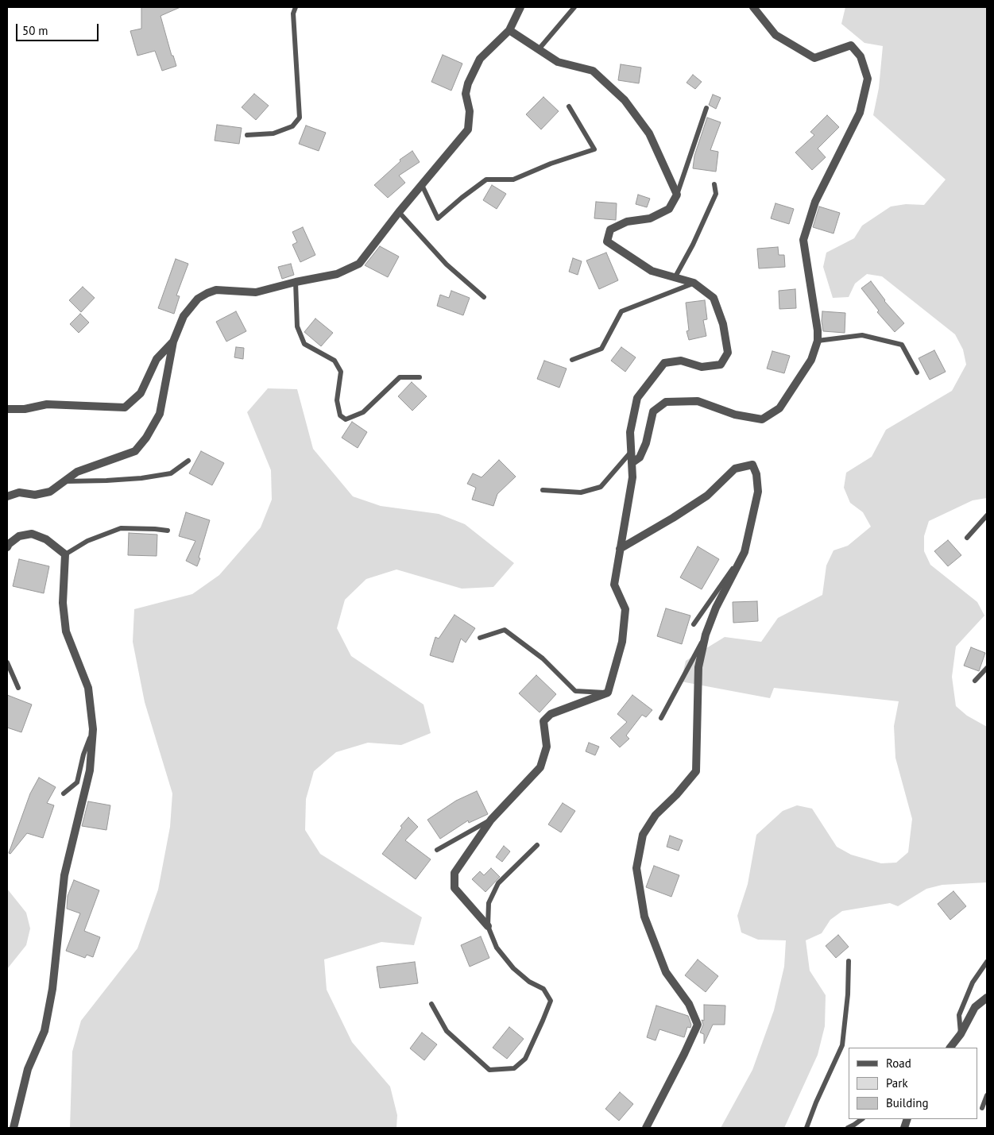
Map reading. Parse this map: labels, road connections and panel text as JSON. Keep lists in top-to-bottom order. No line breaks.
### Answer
{"legend":["Road","Park","Building"],"scale_bar":"50 m"}
